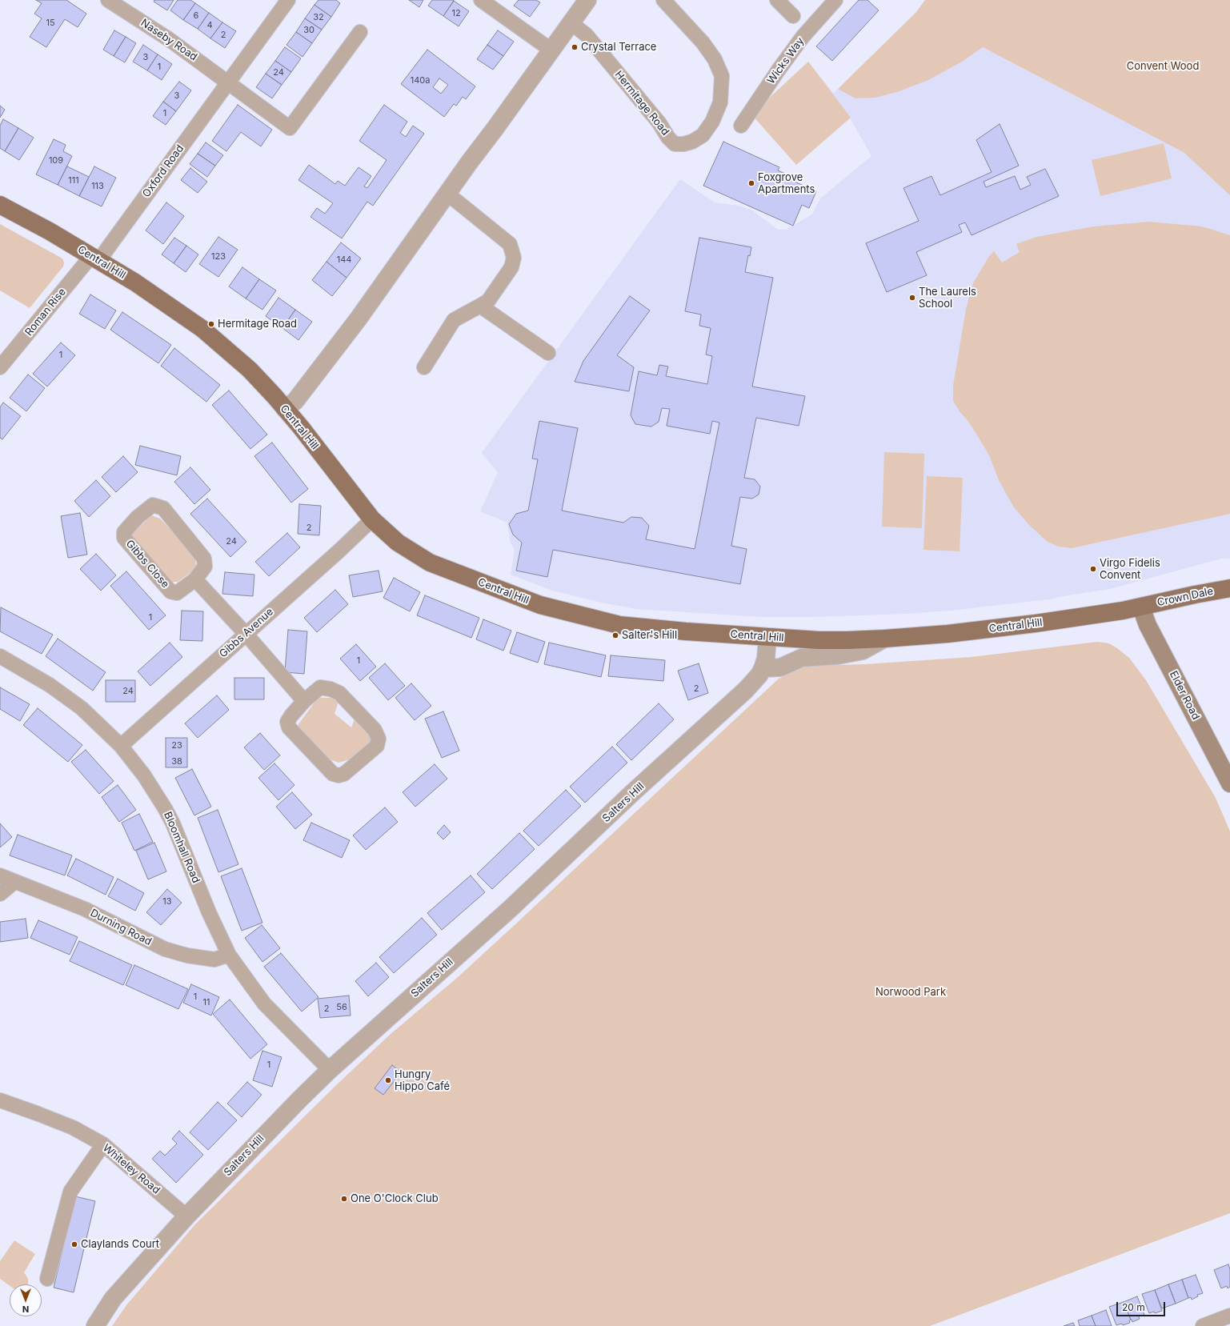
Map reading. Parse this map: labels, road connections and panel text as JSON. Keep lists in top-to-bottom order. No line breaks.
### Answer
{"streets":{"main road":["Central Hill","Crown Dale","Elder Road"],"street":["Naseby Road","Wicks Way","Hermitage Road","Oxford Road","Roman Rise","Gibbs Close","Gibbs Avenue","Salters Hill","Bloomhall Road","Durning Road","Whiteley Road"]},"crossings":[["Naseby Road","Oxford Road"],["Oxford Road","Central Hill"],["Oxford Road","Roman Rise"],["Central Hill","Roman Rise"],["Central Hill","Crown Dale"],["Central Hill","Gibbs Avenue"],["Central Hill","Elder Road"],["Central Hill","Salters Hill"],["Crown Dale","Elder Road"],["Gibbs Avenue","Bloomhall Road"],["Salters Hill","Bloomhall Road"],["Salters Hill","Whiteley Road"],["Bloomhall Road","Durning Road"]],"parks":["Convent Wood","Norwood Park"],"places":["Crystal Terrace","Foxgrove Apartments","The Laurels School","Hermitage Road","Virgo Fidelis Convent","Salter's Hill","Hungry Hippo Café","One O'Clock Club","Claylands Court"],"house_numbers":["12","6","32","15","4","30","2","3","1","24","140a","3","1","109","111","113","123","144","1","2","24","1","1","2","24","23","38","13","1","11","56","2","1"],"scale_bar":"20 m","north":"bottom"}
